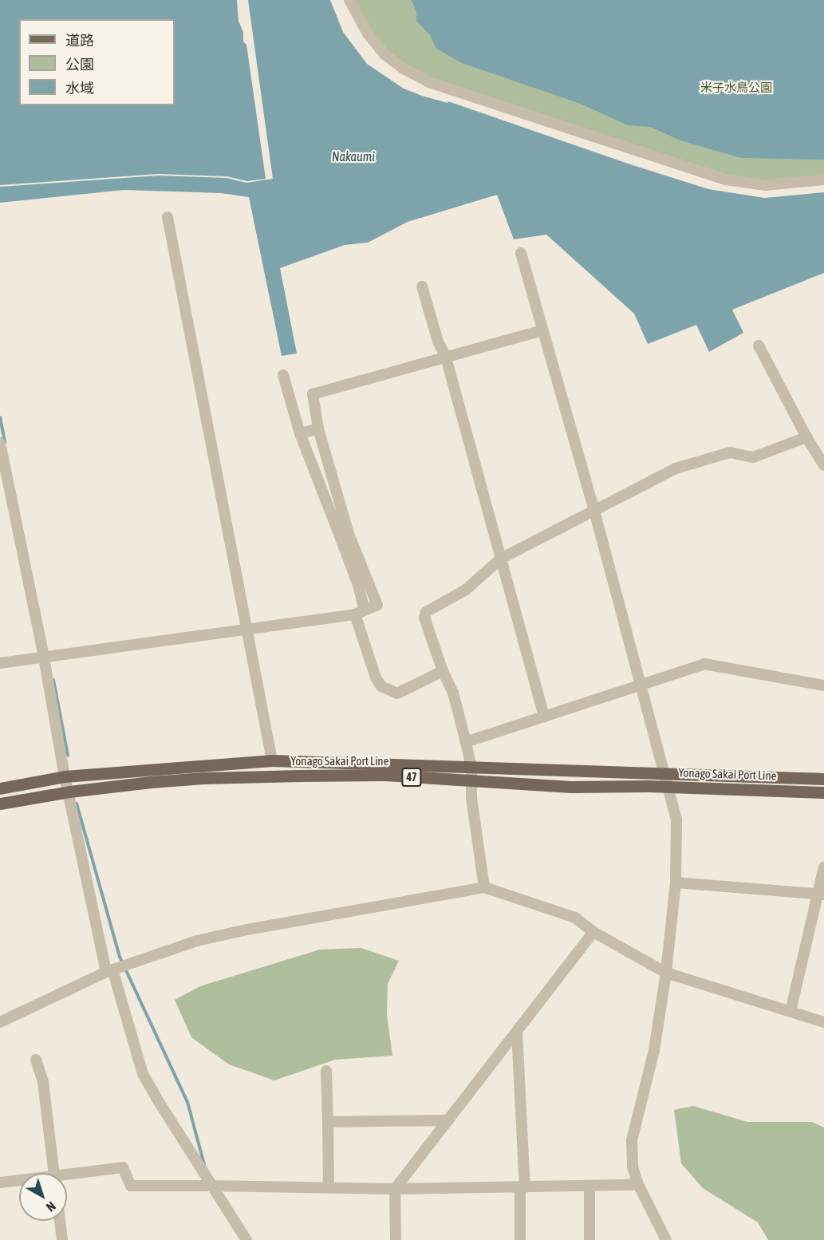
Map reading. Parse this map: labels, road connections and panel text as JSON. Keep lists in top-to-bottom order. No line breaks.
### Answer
{"streets":{"main road":["Yonago Sakai Port Line","47"]},"water":["Nakaumi"],"parks":["米子水鳥公園"],"legend":["道路","公園","水域"],"north":"bottom right"}
